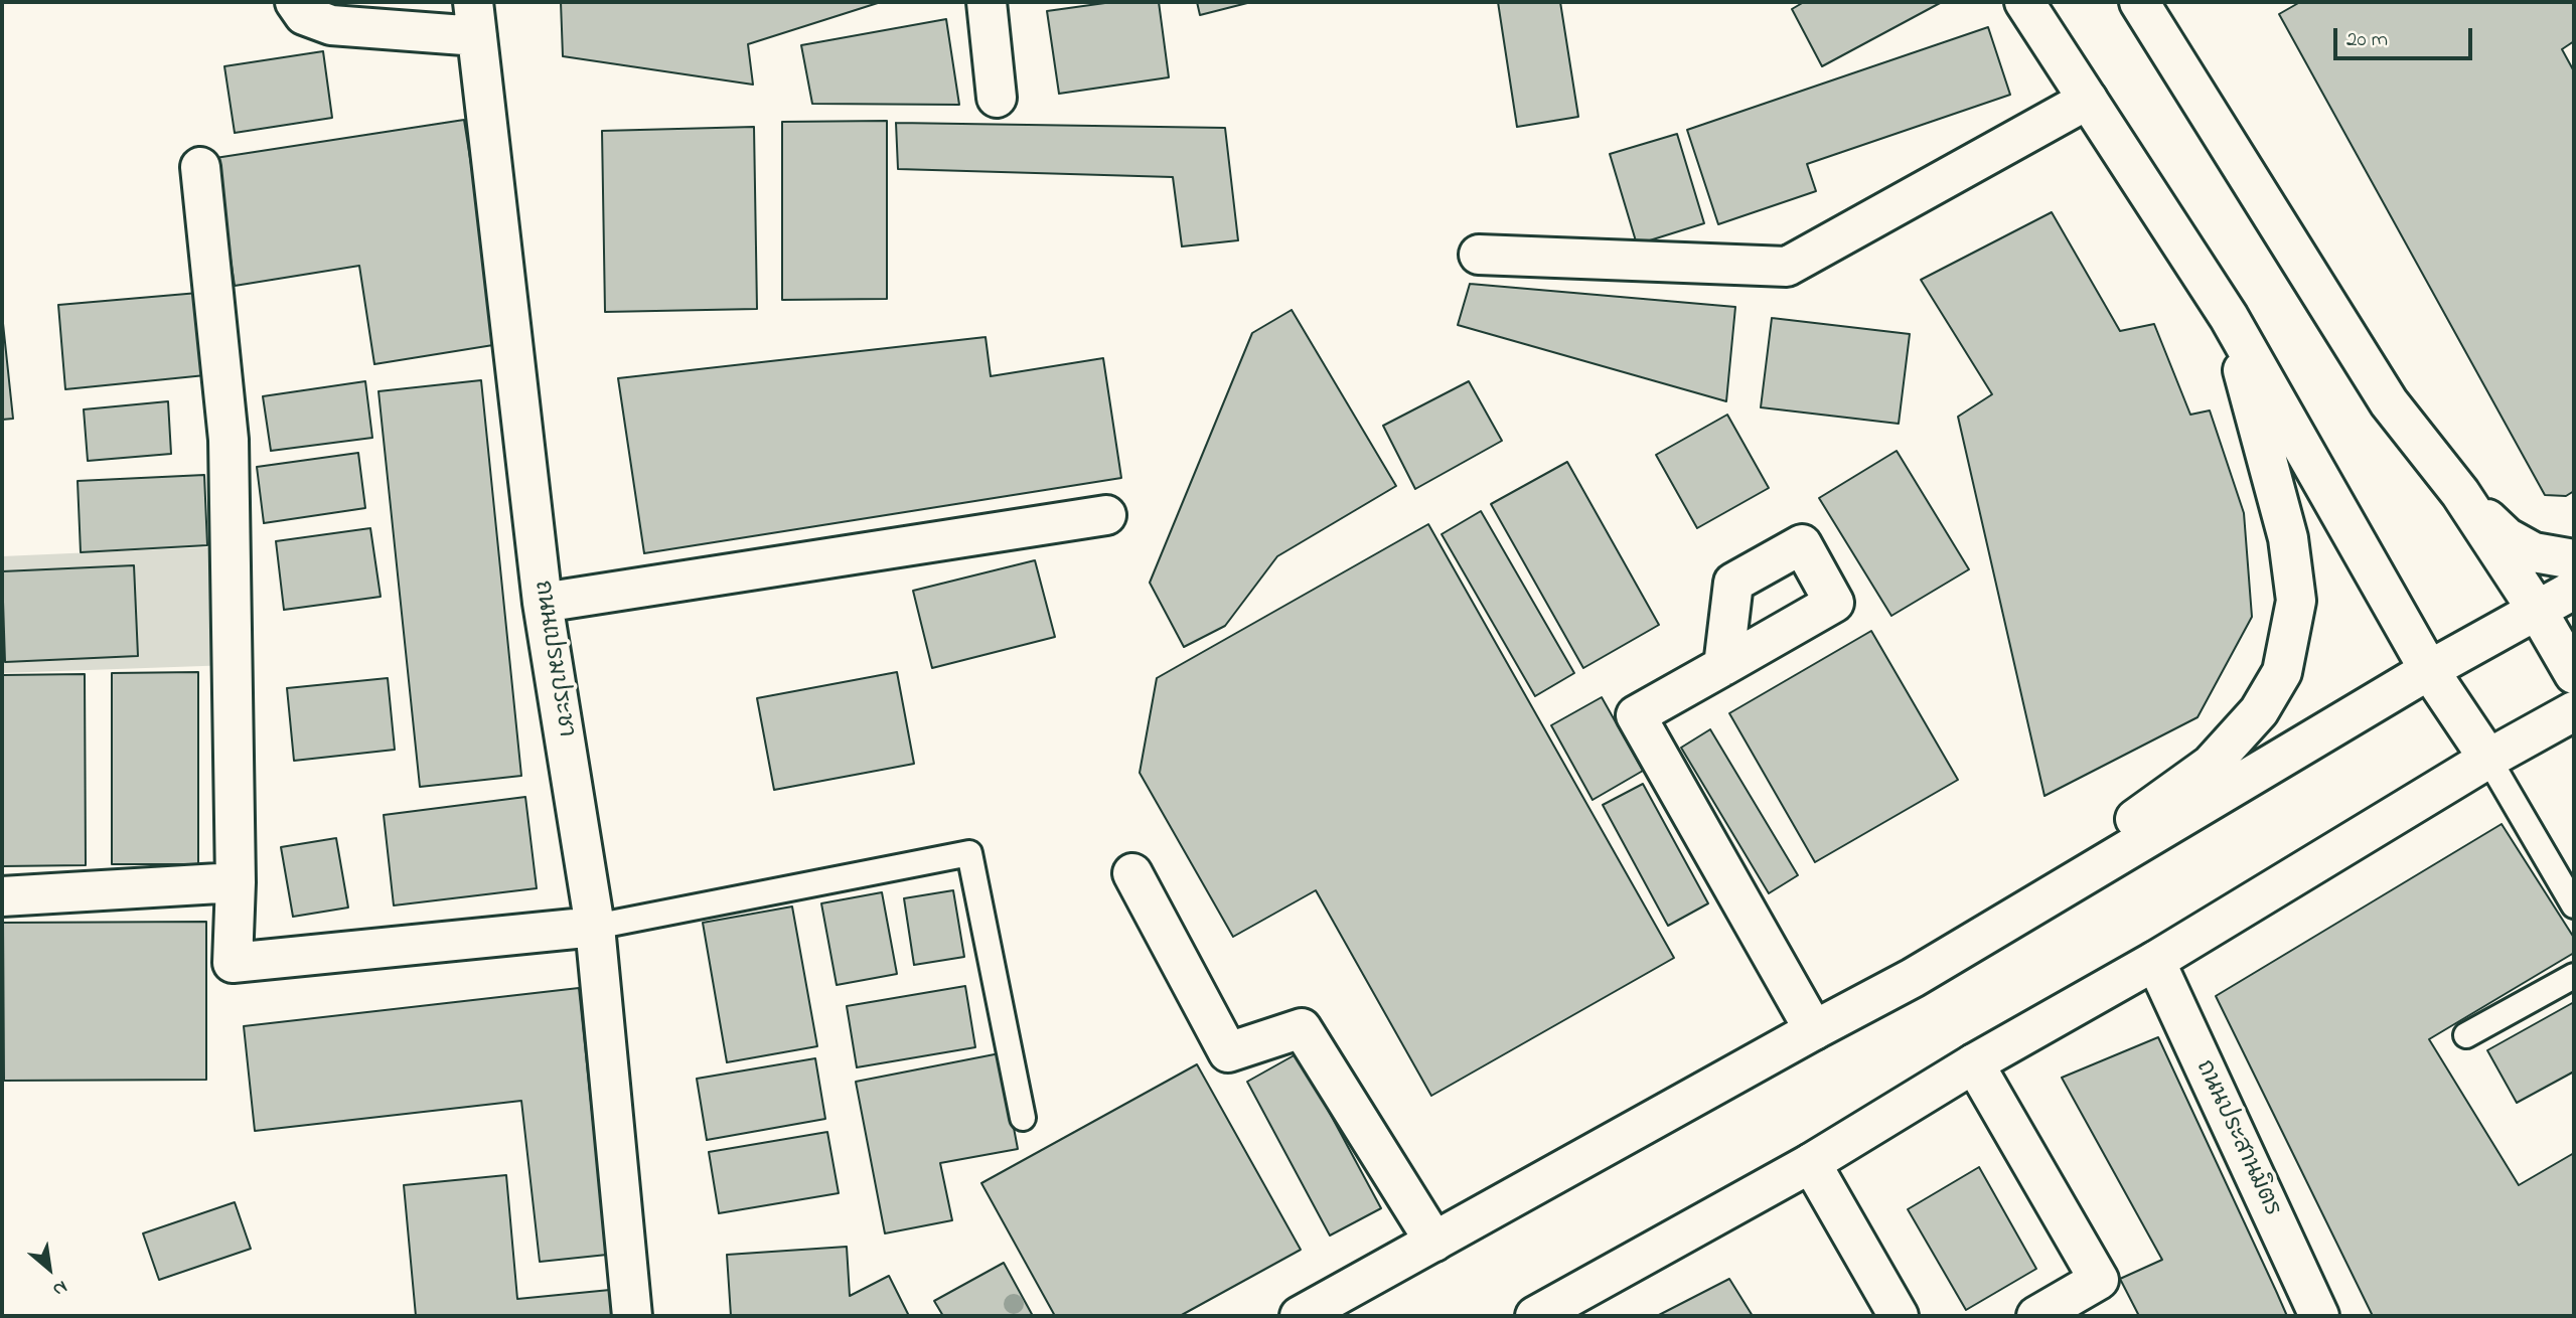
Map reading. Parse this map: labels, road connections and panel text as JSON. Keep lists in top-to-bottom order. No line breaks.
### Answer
{"streets":{"street":["ถนนเปรมประชา","ถนนประสานมิตร"]},"scale_bar":"20 m","north":"bottom right"}
